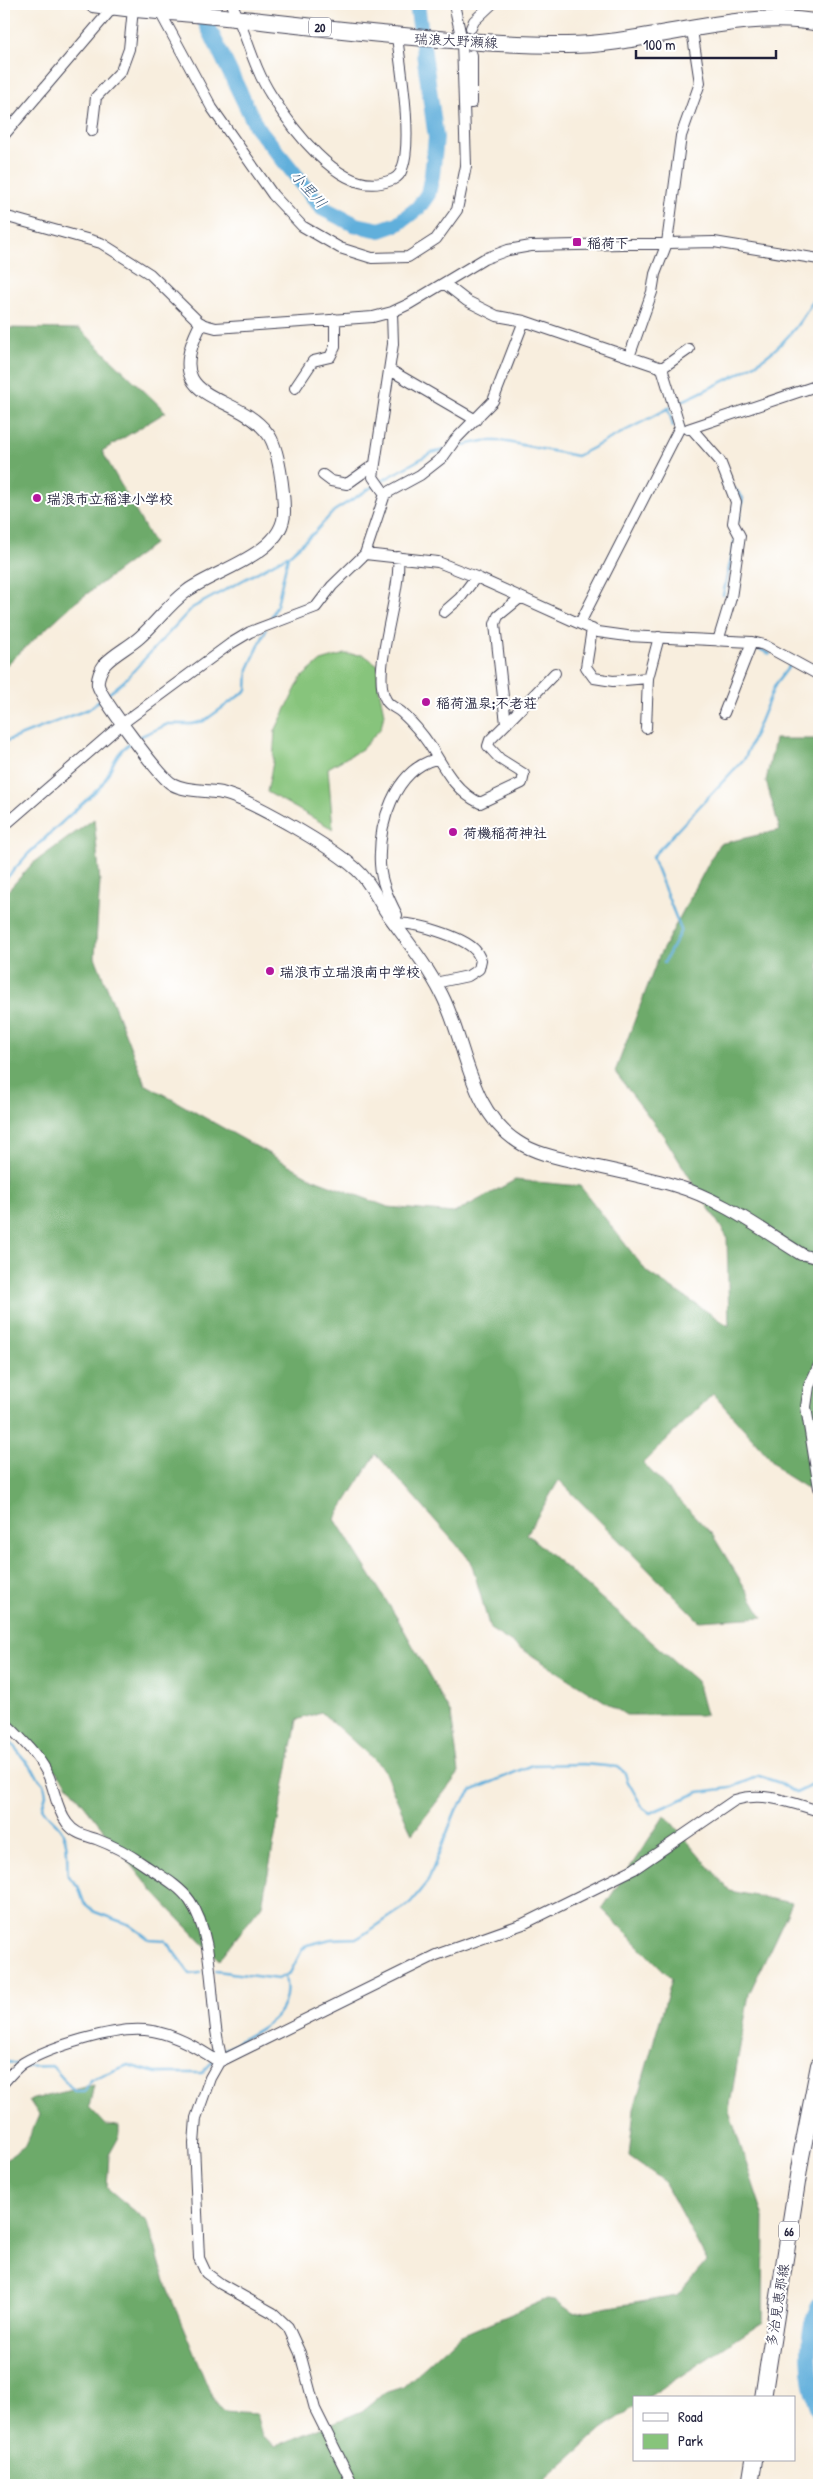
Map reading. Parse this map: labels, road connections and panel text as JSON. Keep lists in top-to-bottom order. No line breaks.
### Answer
{"streets":{"main road":["20","瑞浪大野瀬線","66","多治見恵那線"]},"water":["小里川"],"places":{"transit":["稲荷下"],"other":["瑞浪市立稲津小学校","稲荷温泉;不老荘","荷機稲荷神社","瑞浪市立瑞浪南中学校"]},"legend":["Road","Park"],"scale_bar":"100 m"}
